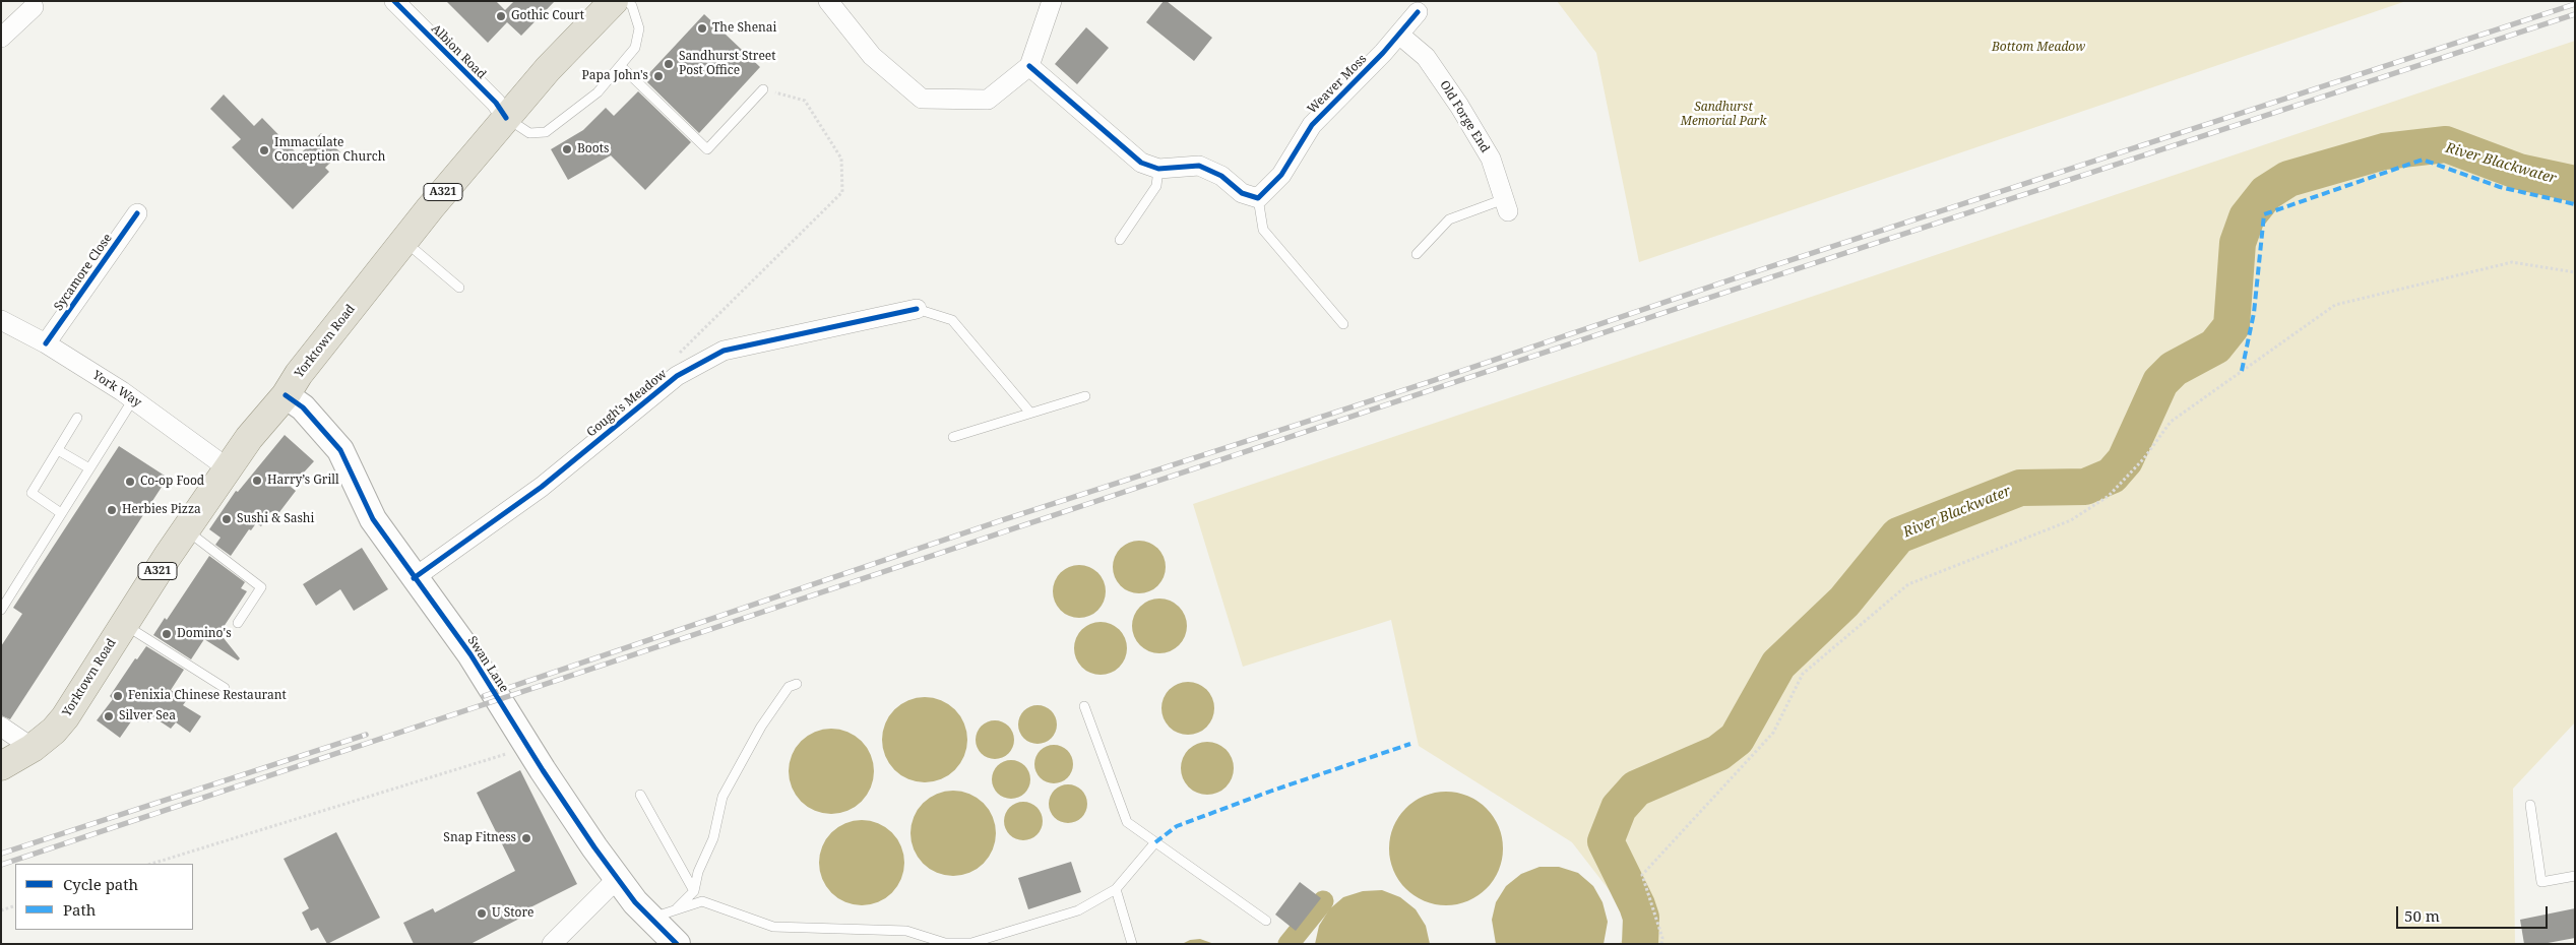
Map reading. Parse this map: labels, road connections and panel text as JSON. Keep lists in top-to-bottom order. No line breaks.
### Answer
{"streets":{"main road":["A321","Yorktown Road"],"street":["Albion Road","Weaver Moss","Old Forge End","Sycamore Close","York Way","Gough's Meadow","Swan Lane"]},"crossings":[["Albion Road","Yorktown Road"],["Weaver Moss","Old Forge End"],["Sycamore Close","York Way"],["Yorktown Road","York Way"],["Yorktown Road","Swan Lane"],["Gough's Meadow","Swan Lane"]],"water":["River Blackwater"],"parks":["Bottom Meadow","Sandhurst Memorial Park"],"places":["Gothic Court","The Shenai","Sandhurst Street Post Office","Papa John's","Boots","Immaculate Conception Church","Harry’s Grill","Co-op Food","Herbies Pizza","Sushi & Sashi","Domino's","Fenixia Chinese Restaurant","Silver Sea","Snap Fitness","U Store"],"legend":["Cycle path","Path"],"scale_bar":"50 m"}
